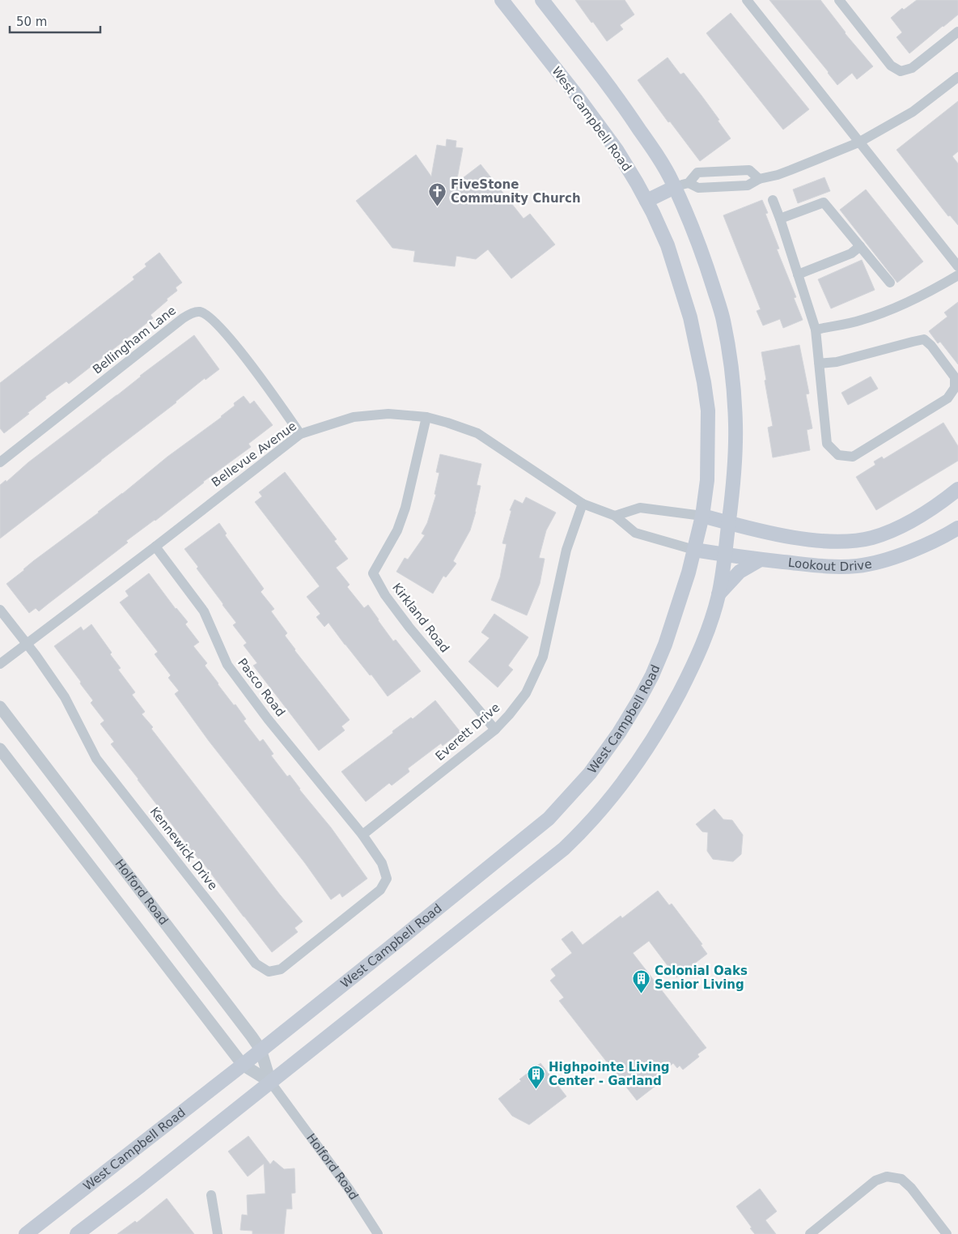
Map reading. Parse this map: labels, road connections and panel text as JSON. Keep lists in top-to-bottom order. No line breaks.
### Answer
{"streets":{"main road":["West Campbell Road","Lookout Drive"],"street":["Bellingham Lane","Bellevue Avenue","Kirkland Road","Pasco Road","Everett Drive","Kennewick Drive","Holford Road"]},"crossings":[["West Campbell Road","Bellevue Avenue"],["West Campbell Road","Lookout Drive"],["West Campbell Road","Holford Road"],["Bellingham Lane","Bellevue Avenue"],["Bellevue Avenue","Lookout Drive"],["Bellevue Avenue","Kirkland Road"],["Bellevue Avenue","Pasco Road"],["Bellevue Avenue","Everett Drive"],["Bellevue Avenue","Kennewick Drive"],["Kirkland Road","Everett Drive"],["Pasco Road","Everett Drive"],["Pasco Road","Kennewick Drive"]],"places":{"church":["FiveStone Community Church"],"building":["Colonial Oaks Senior Living","Highpointe Living Center - Garland"]},"scale_bar":"50 m"}
